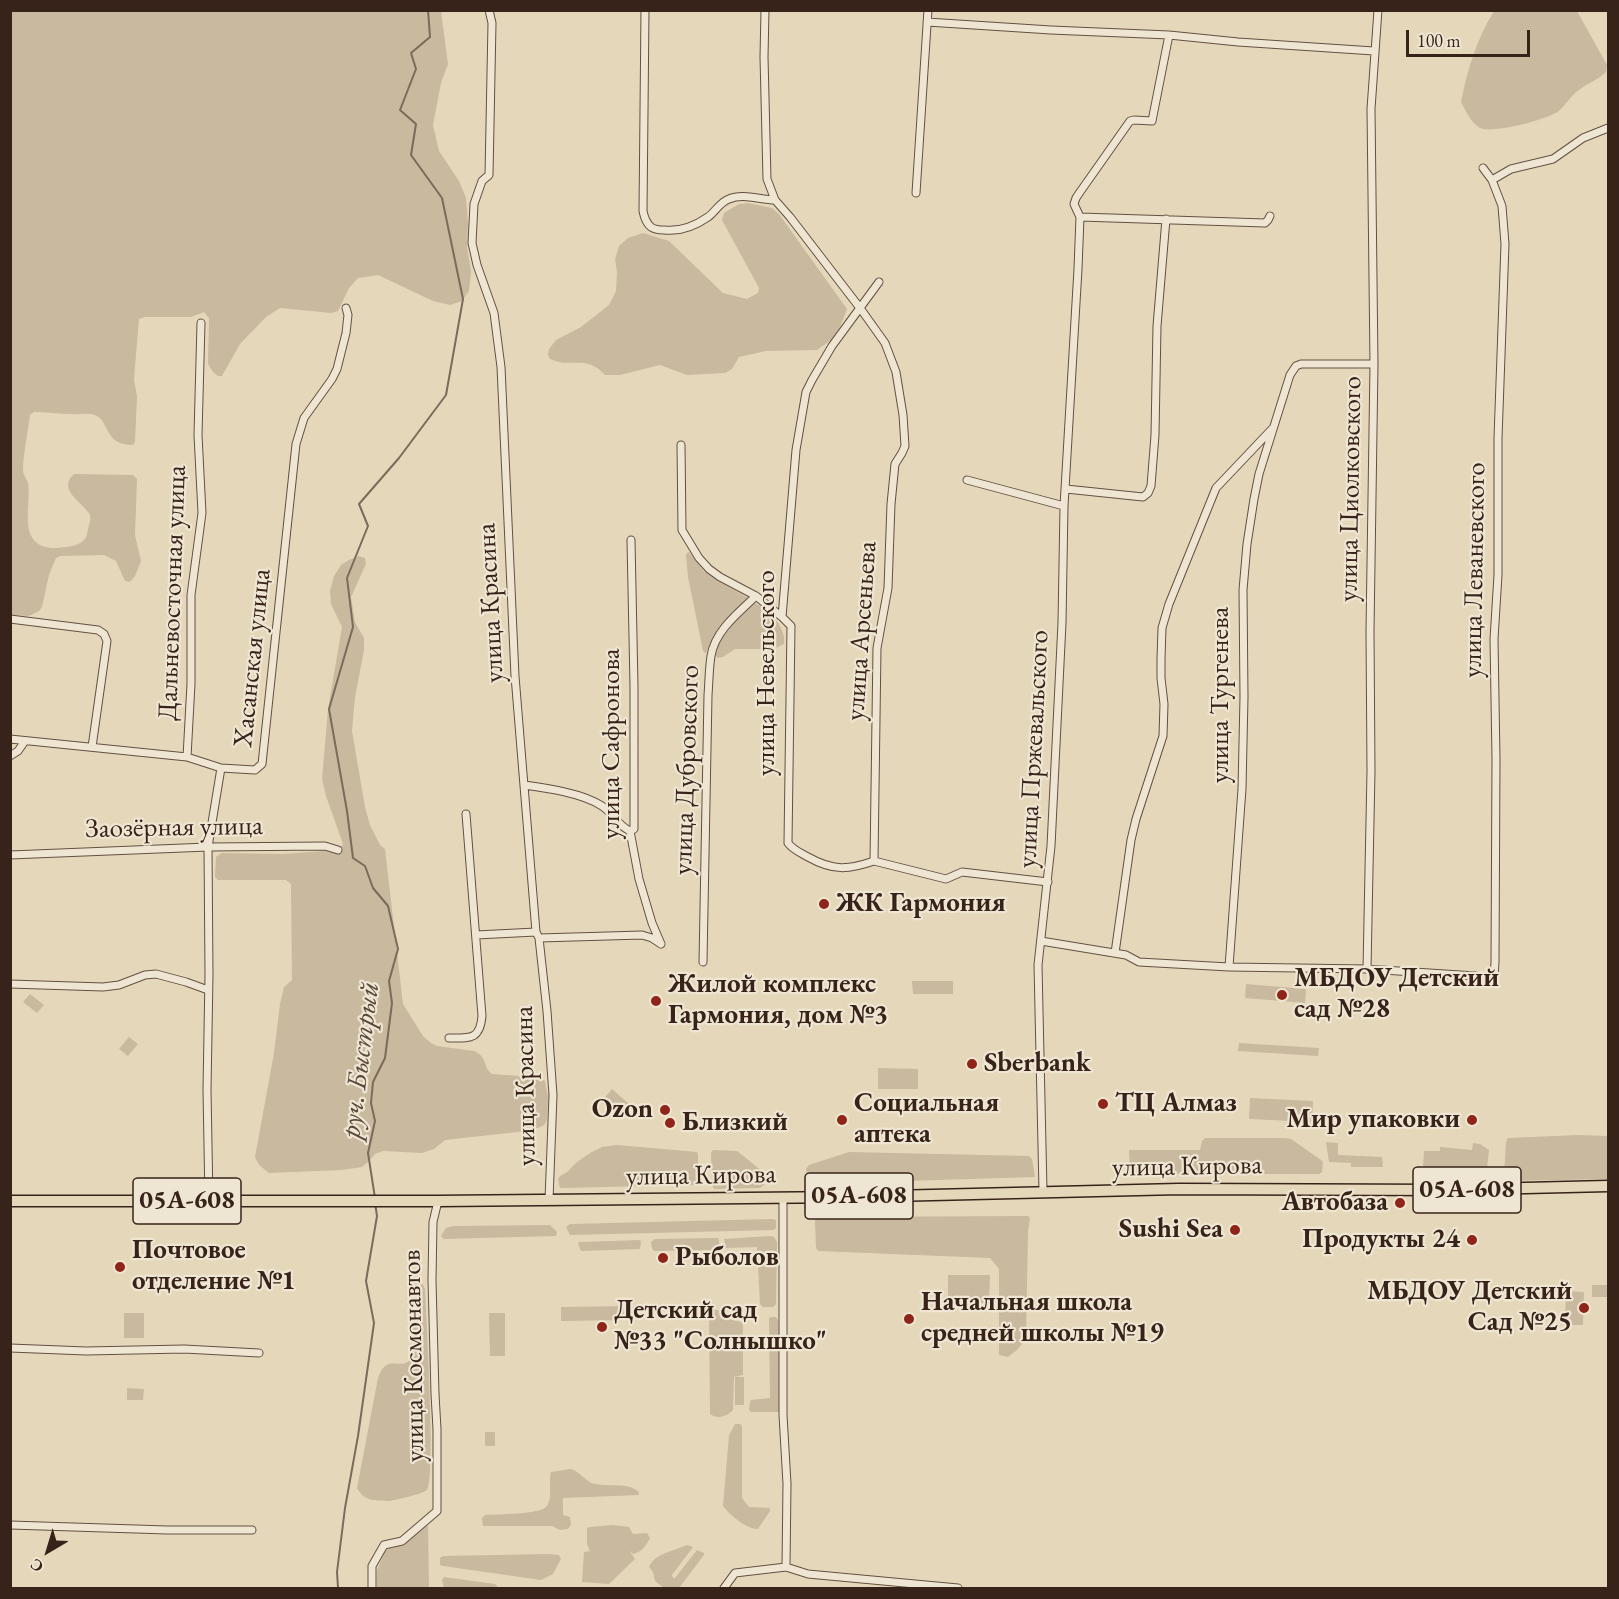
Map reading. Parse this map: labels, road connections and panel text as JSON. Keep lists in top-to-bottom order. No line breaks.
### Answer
{"streets":{"main road":["улица Кирова","05А-608"],"street":["улица Циолковского","улица Леваневского","Дальневосточная улица","улица Красина","улица Арсеньева","Хасанская улица","улица Невельского","улица Тургенева","улица Сафронова","улица Пржевальского","улица Дубровского","Заозёрная улица","улица Космонавтов"]},"crossings":[["улица Циолковского","улица Тургенева"],["улица Красина","улица Сафронова"],["улица Красина","улица Кирова"],["улица Арсеньева","улица Невельского"],["Хасанская улица","Заозёрная улица"],["Хасанская улица","улица Кирова"],["улица Пржевальского","улица Кирова"],["улица Кирова","улица Космонавтов"]],"water":["руч. Быстрый"],"places":["ЖК Гармония","МБДОУ Детский сад №28","Жилой комплекс Гармония, дом №3","Sberbank","ТЦ Алмаз","Ozon","Социальная аптека","Мир упаковки","Близкий","Автобаза","Sushi Sea","Продукты 24","Рыболов","Почтовое отделение №1","МБДОУ Детский Сад №25","Начальная школа средней школы №19","Детский сад №33 \"Солнышко\""],"scale_bar":"100 m","north":"bottom left"}
